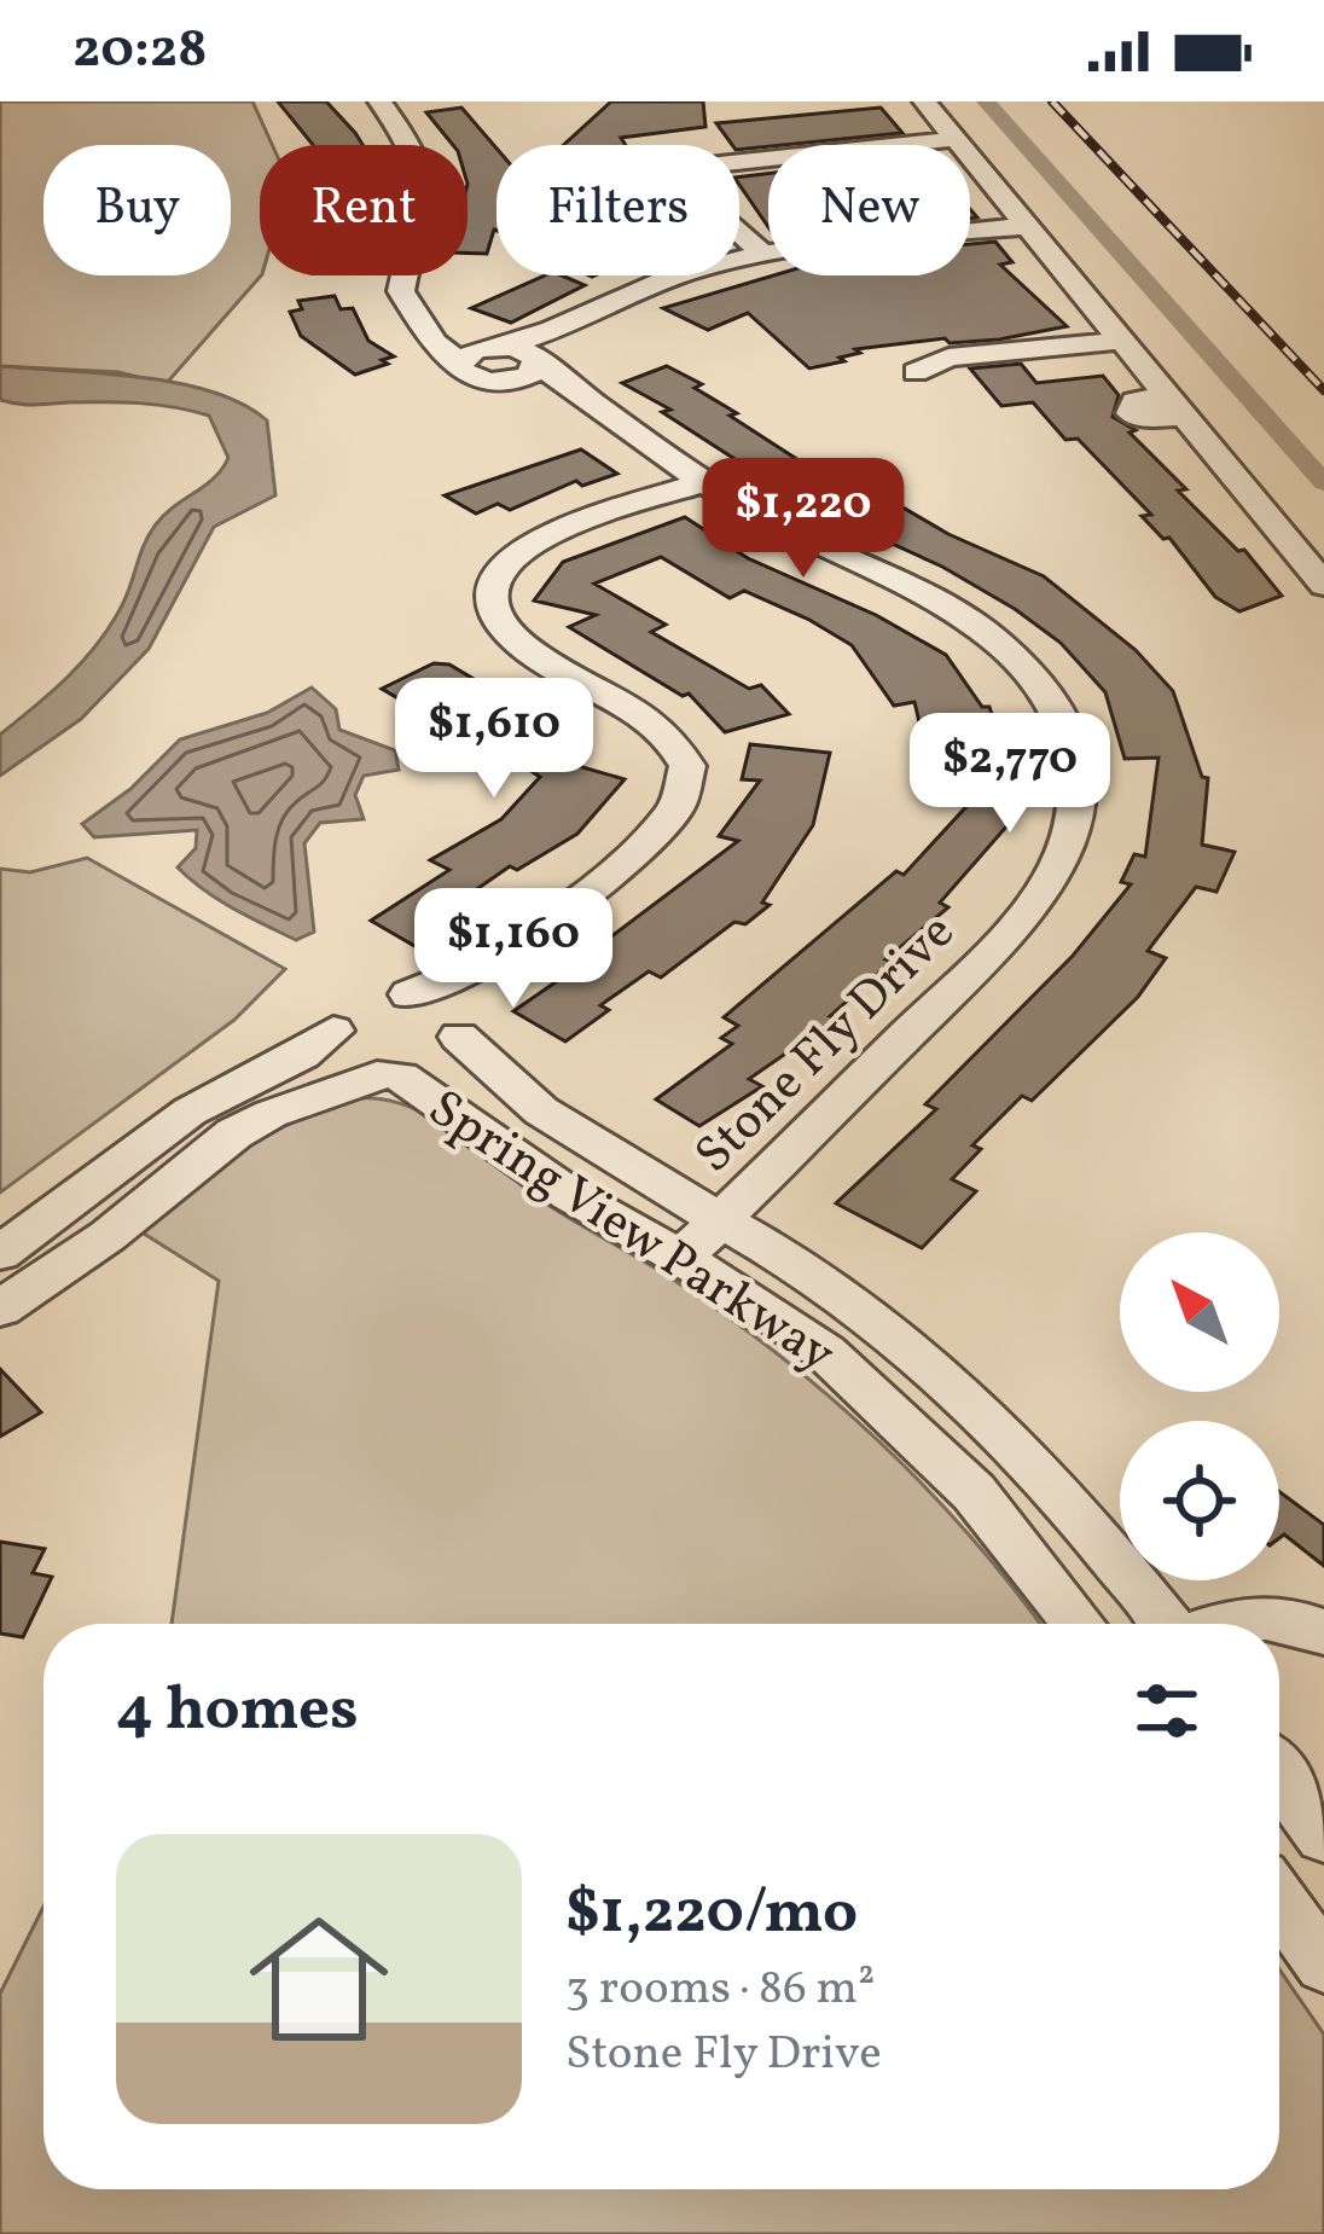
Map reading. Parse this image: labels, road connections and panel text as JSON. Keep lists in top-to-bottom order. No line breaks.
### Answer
{"streets":{"street":["Stone Fly Drive","Spring View Parkway"]},"crossings":[["Stone Fly Drive","Spring View Parkway"]],"north":"top left","page":{"status":"20:28","chip":["Buy","Rent","Filters","New"],"price":["$1,220","$1,610","$2,770","$1,160"],"heading":"4 homes","list":[{"name":"$1,220/mo","note":"3 rooms · 86 m² · Stone Fly Drive"}]}}
